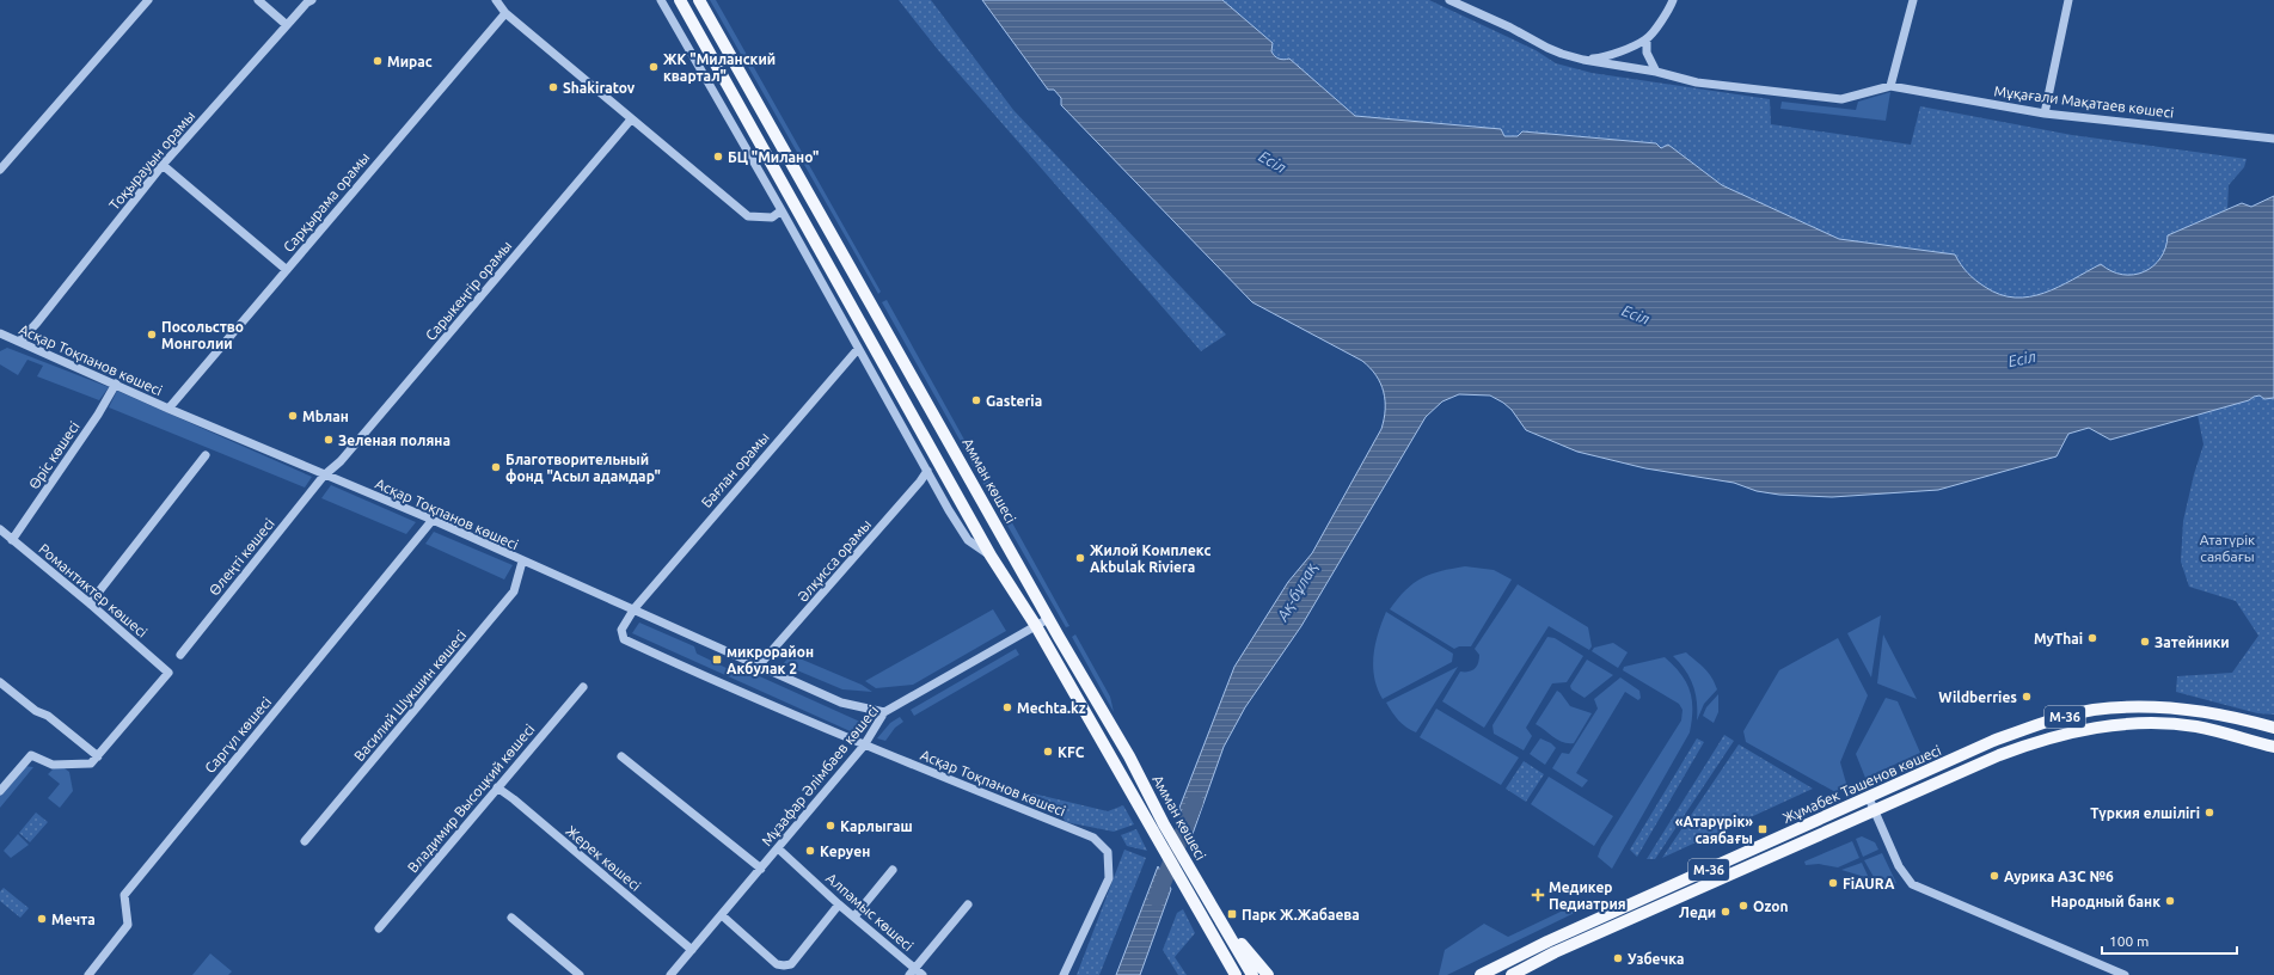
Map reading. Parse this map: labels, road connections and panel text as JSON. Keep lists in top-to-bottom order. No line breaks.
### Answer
{"streets":{"main road":["Амман көшесі","M-36","Жұмабек Тәшенов көшесі"],"street":["Мұқағали Мақатаев көшесі","Тоқырауын орамы","Сарқырама орамы","Сарыкеңгір орамы","Асқар Тоқпанов көшесі","Өріс көшесі","Бағлан орамы","Өлеңті көшесі","Әлқисса орамы","Романтиктер көшесі","Василий Шукшин көшесі","Саргүл көшесі","Мұзафар Әлімбаев көшесі","Владимир Высоцкий көшесі","Жерек көшесі","Алпамыс көшесі"]},"crossings":[["Тоқырауын орамы","Асқар Тоқпанов көшесі"],["Сарқырама орамы","Асқар Тоқпанов көшесі"],["Сарыкеңгір орамы","Асқар Тоқпанов көшесі"],["Сарыкеңгір орамы","Өлеңті көшесі"],["Асқар Тоқпанов көшесі","Өріс көшесі"],["Асқар Тоқпанов көшесі","Бағлан орамы"],["Асқар Тоқпанов көшесі","Өлеңті көшесі"],["Асқар Тоқпанов көшесі","Әлқисса орамы"],["Асқар Тоқпанов көшесі","Василий Шукшин көшесі"],["Асқар Тоқпанов көшесі","Саргүл көшесі"],["Асқар Тоқпанов көшесі","Мұзафар Әлімбаев көшесі"],["Өріс көшесі","Романтиктер көшесі"],["Бағлан орамы","Мұзафар Әлімбаев көшесі"],["Амман көшесі","Мұзафар Әлімбаев көшесі"],["Мұзафар Әлімбаев көшесі","Жерек көшесі"],["Мұзафар Әлімбаев көшесі","Алпамыс көшесі"],["Владимир Высоцкий көшесі","Жерек көшесі"]],"water":["Есіл","Ақ-бұлақ"],"parks":["Ататүрік саябағы"],"places":{"other":["Мирас","ЖК \"Миланский квартал\"","Shakiratov","БЦ \"Милано\"","Посольство Монголии","Gasteria","Мbлан","Зеленая поляна","Благотворительный фонд \"Асыл адамдар\"","Жилой Комплекс Akbulak Riviera","MyThai","Затейники","Wildberries","Mechta.kz","KFC","Түркия елшілігі","Карлыгаш","Керуен","Аурика АЗС №6","FiAURA","Народный банк","Ozon","Леди","Мечта","Узбечка"],"transit":["микрорайон Акбулак 2","«Атарүрік» саябағы","Парк Ж.Жабаева"],"health":["Медикер Педиатрия"]},"scale_bar":"100 m"}
